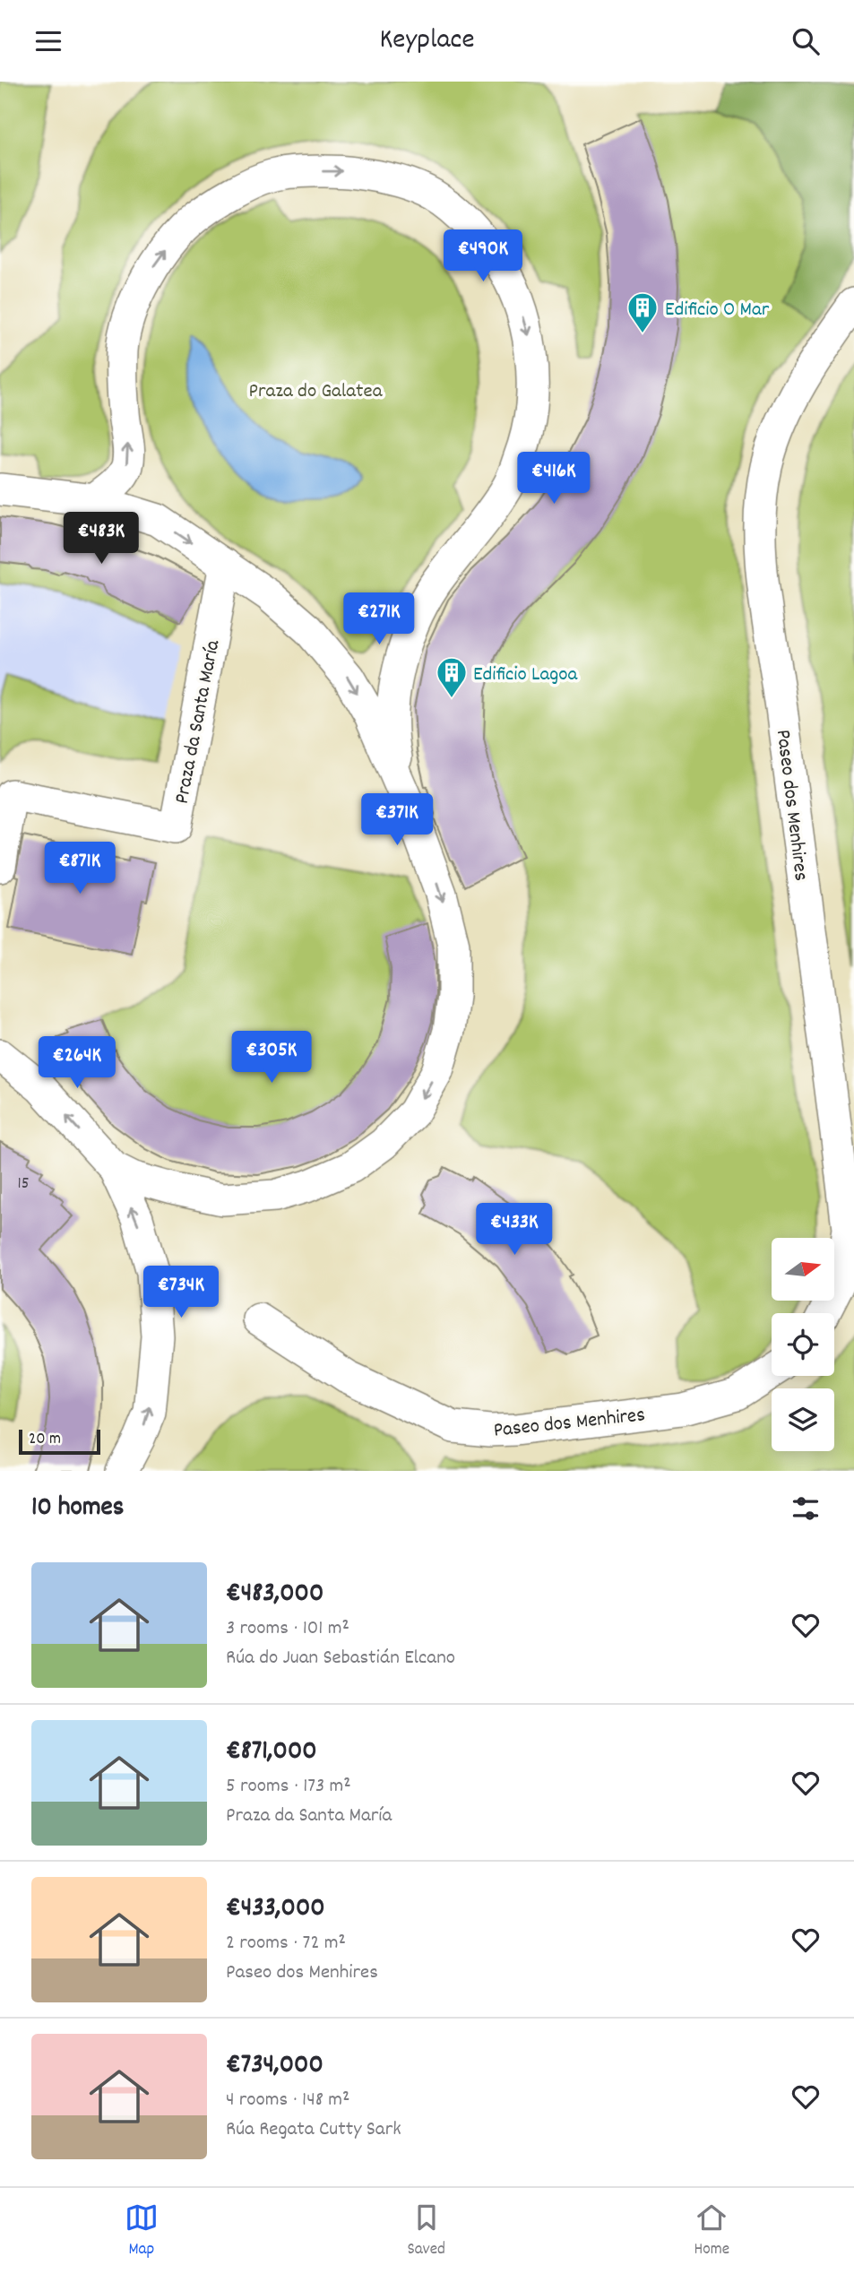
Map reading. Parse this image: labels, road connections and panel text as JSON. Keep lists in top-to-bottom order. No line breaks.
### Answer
{"streets":{"street":["Praza da Santa María","Paseo dos Menhires"]},"parks":["Praza do Galatea"],"places":{"building":["Edificio O Mar","Edificio Lagoa"]},"house_numbers":["15"],"scale_bar":"20 m","north":"right","page":{"header":"Keyplace","price":["€490K","€416K","€483K","€271K","€371K","€871K","€305K","€264K","€433K","€734K"],"scale":"20 m","heading":"10 homes","list":[{"name":"€483,000","note":"3 rooms · 101 m² · Rúa do Juan Sebastián Elcano"},{"name":"€871,000","note":"5 rooms · 173 m² · Praza da Santa María"},{"name":"€433,000","note":"2 rooms · 72 m² · Paseo dos Menhires"},{"name":"€734,000","note":"4 rooms · 148 m² · Rúa Regata Cutty Sark"}],"tabs":["Map","Saved","Home"]}}
